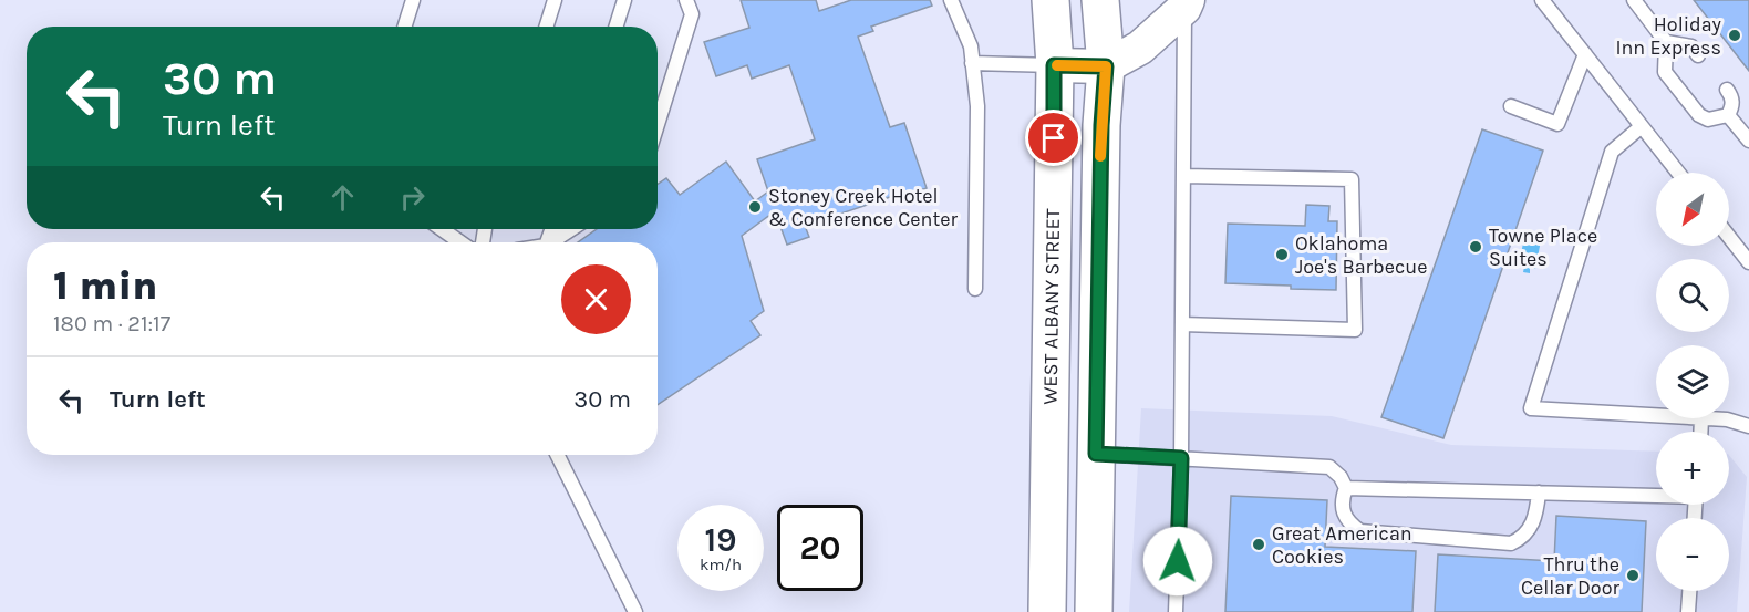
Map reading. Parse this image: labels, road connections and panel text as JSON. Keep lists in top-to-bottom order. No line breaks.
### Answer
{"streets":{"main road":["WEST ALBANY STREET"]},"places":["Holiday Inn Express","Stoney Creek Hotel & Conference Center","Towne Place Suites","Oklahoma Joe's Barbecue","Great American Cookies","Thru the Cellar Door"],"north":"bottom left","page":{"turn":["30 m","Turn left"],"map_buttons":["+","−"],"heading":["1 min","180 m · 21:17"],"list":[{"name":"Turn left","value":"30 m"}],"speed":"19 km/h","limit":"20"}}
